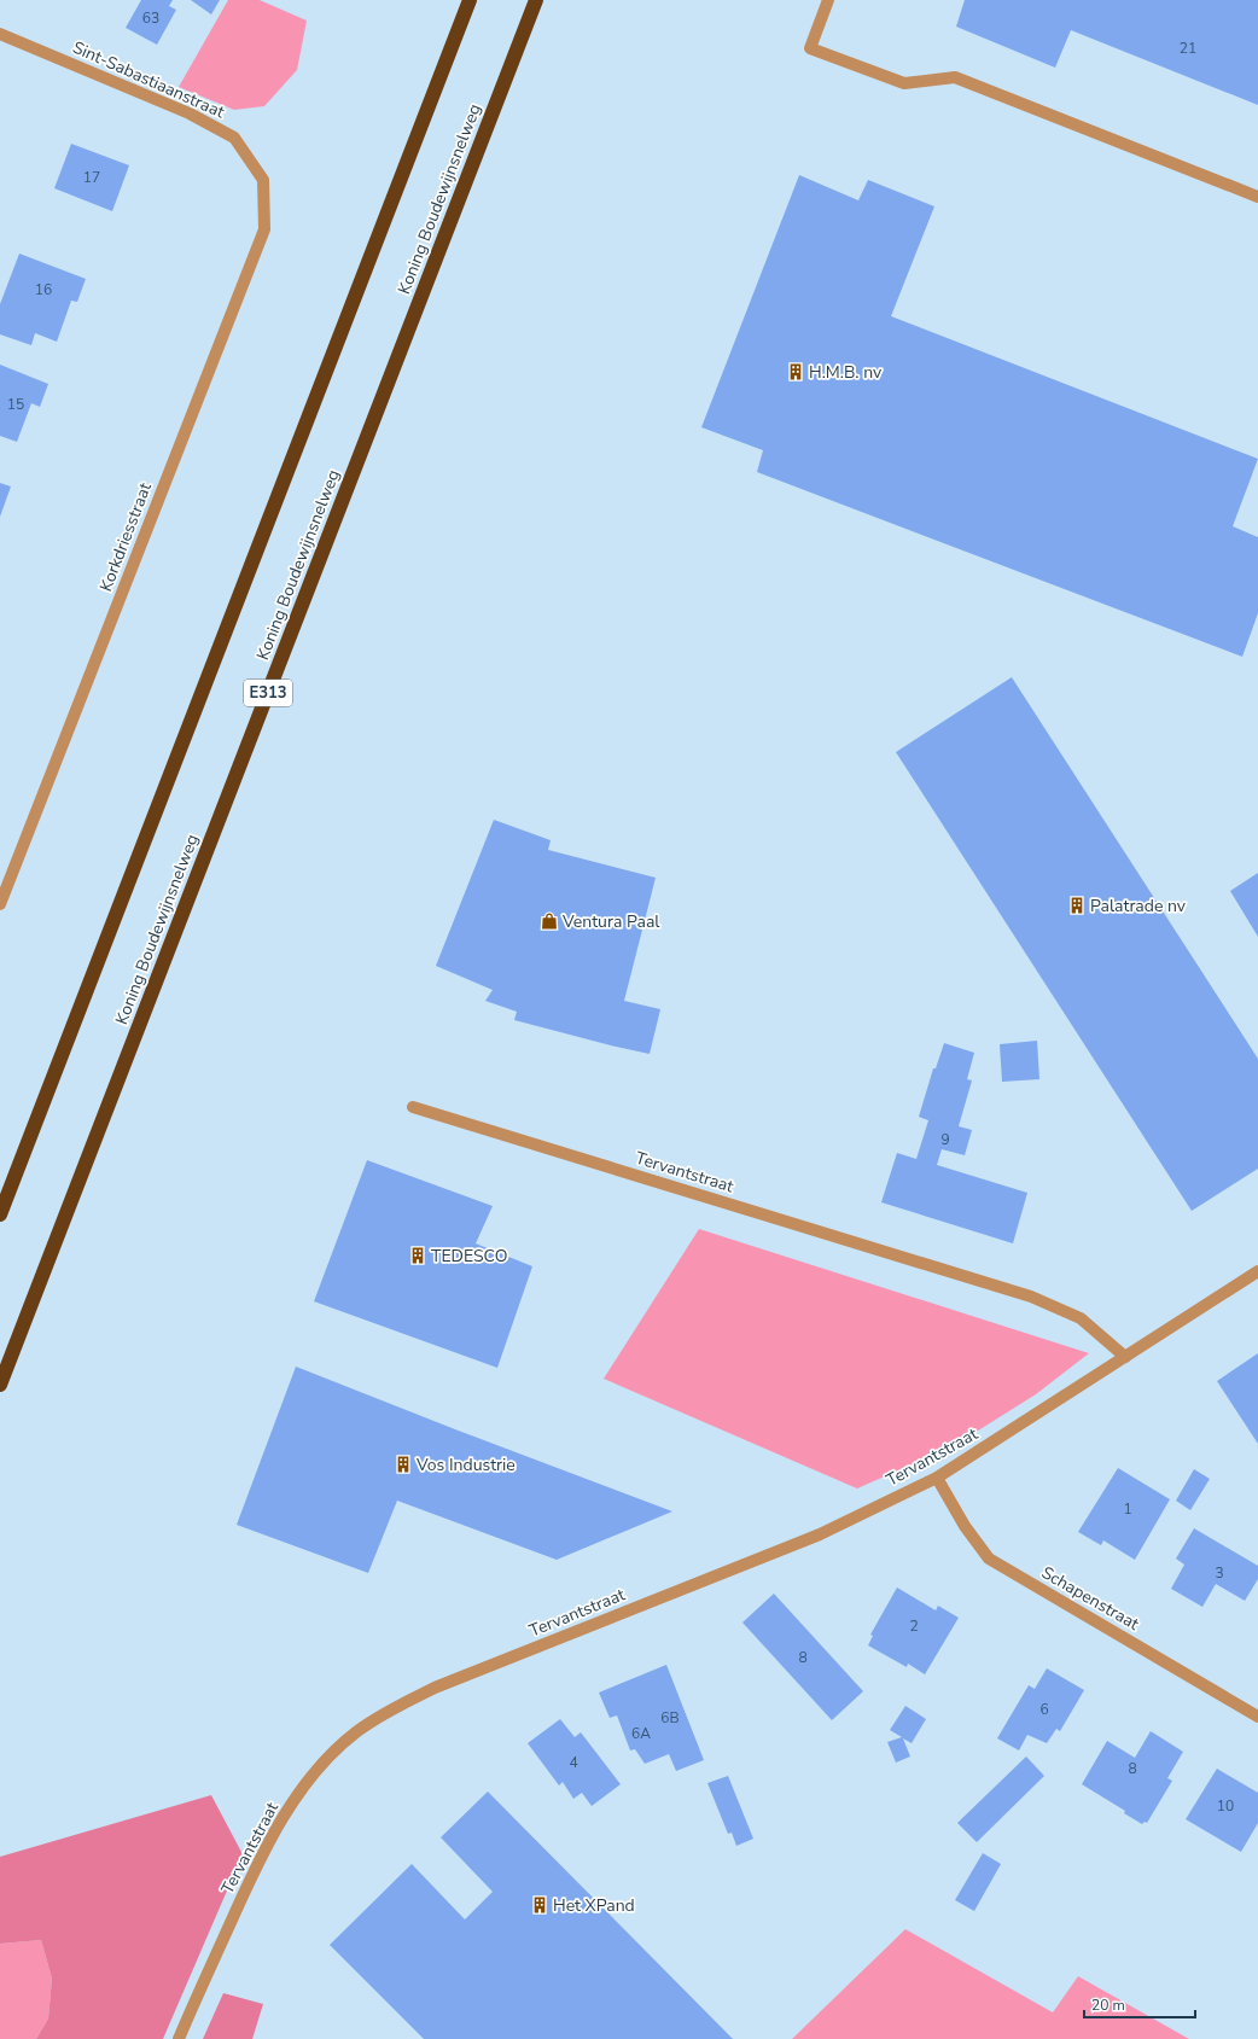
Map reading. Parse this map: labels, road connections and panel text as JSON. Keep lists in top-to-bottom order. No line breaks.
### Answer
{"streets":{"highway":["Koning Boudewijnsnelweg","E313"],"street":["Sint-Sabastiaanstraat","Korkdriesstraat","Tervantstraat","Schapenstraat"]},"crossings":[["Sint-Sabastiaanstraat","Korkdriesstraat"],["Tervantstraat","Schapenstraat"]],"places":{"building":["H.M.B. nv","Palatrade nv","TEDESCO","Vos Industrie","Het XPand"],"shop":["Ventura Paal"]},"house_numbers":["63","21","17","16","15","9","1","3","2","8","6","6B","6A","4","8","10"],"scale_bar":"20 m"}
